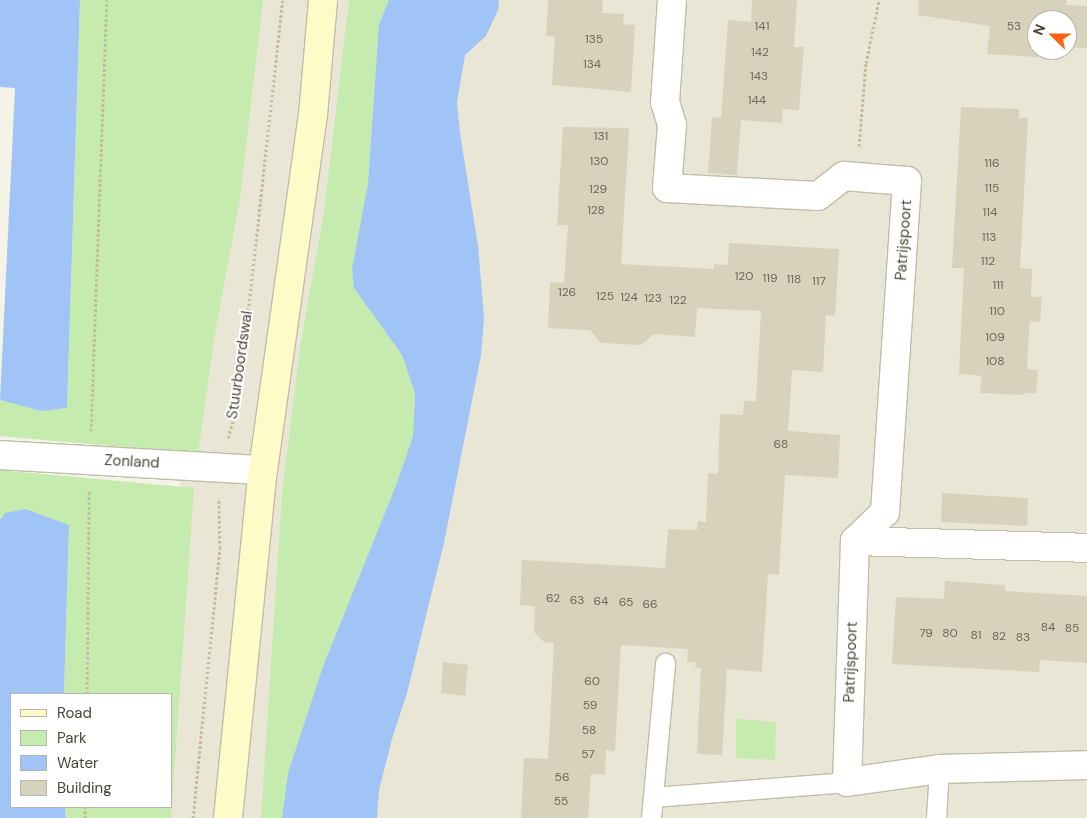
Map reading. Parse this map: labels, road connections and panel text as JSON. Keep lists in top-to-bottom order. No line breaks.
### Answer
{"streets":{"street":["Patrijspoort","Zonland"],"path":["Stuurboordswal"]},"crossings":[["Stuurboordswal","Zonland"]],"house_numbers":["141","53","135","142","134","143","144","131","130","116","115","129","128","114","113","112","120","119","118","117","111","126","125","124","123","122","110","109","108","68","62","63","64","65","66","84","85","79","80","81","82","83","60","59","58","57","56","55"],"legend":["Road","Park","Water","Building"],"north":"left"}
